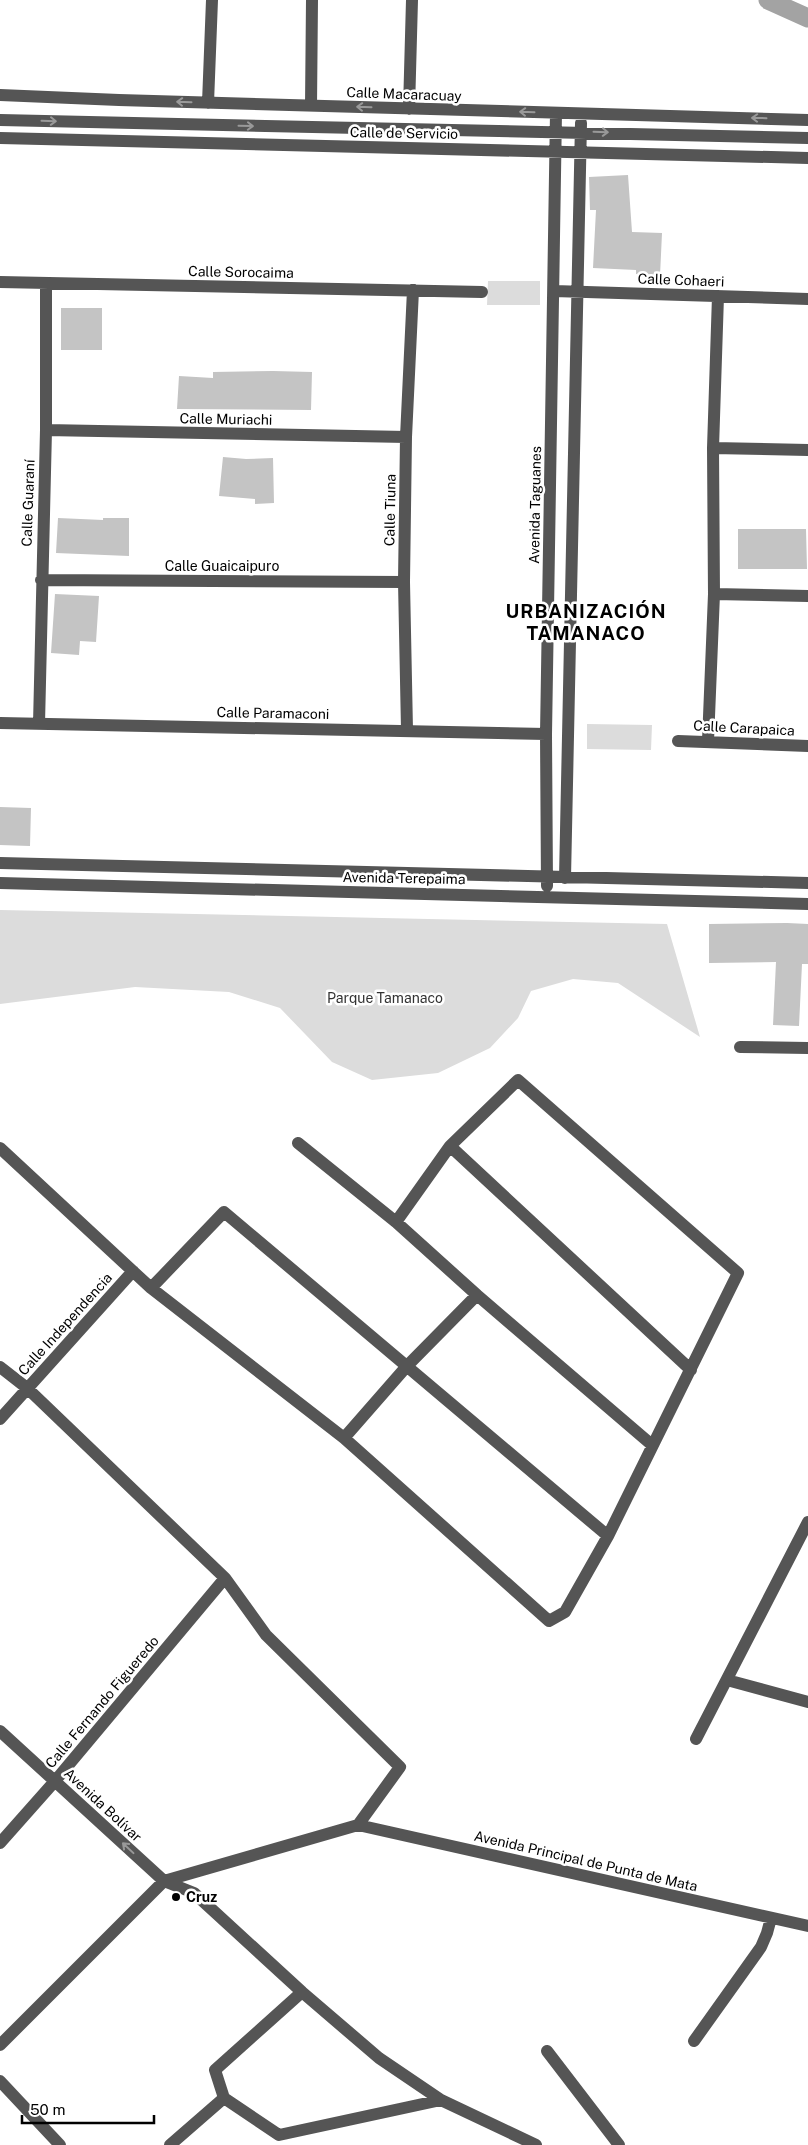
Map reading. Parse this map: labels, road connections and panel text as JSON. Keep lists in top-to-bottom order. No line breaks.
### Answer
{"streets":{"street":["Calle Macaracuay","Calle de Servicio","Calle Sorocaima","Calle Cohaeri","Calle Muriachi","Calle Guaraní","Avenida Taguanes","Calle Tiuna","Calle Guaicaipuro","Calle Paramaconi","Calle Carapaica","Avenida Terepaima","Calle Independencia","Calle Fernando Figueredo","Avenida Bolívar","Avenida Principal de Punta de Mata"]},"crossings":[["Calle Macaracuay","Avenida Taguanes"],["Calle de Servicio","Avenida Taguanes"],["Calle Sorocaima","Calle Guaraní"],["Calle Sorocaima","Calle Tiuna"],["Calle Cohaeri","Avenida Taguanes"],["Calle Muriachi","Calle Guaraní"],["Calle Muriachi","Calle Tiuna"],["Calle Guaraní","Calle Guaicaipuro"],["Calle Guaraní","Calle Paramaconi"],["Avenida Taguanes","Calle Paramaconi"],["Avenida Taguanes","Avenida Terepaima"],["Calle Tiuna","Calle Guaicaipuro"],["Calle Tiuna","Calle Paramaconi"],["Calle Fernando Figueredo","Avenida Bolívar"]],"one_way":["Avenida Bolívar"],"districts":["URBANIZACIÓN TAMANACO"],"parks":["Parque Tamanaco"],"places":["Cruz"],"scale_bar":"50 m"}
